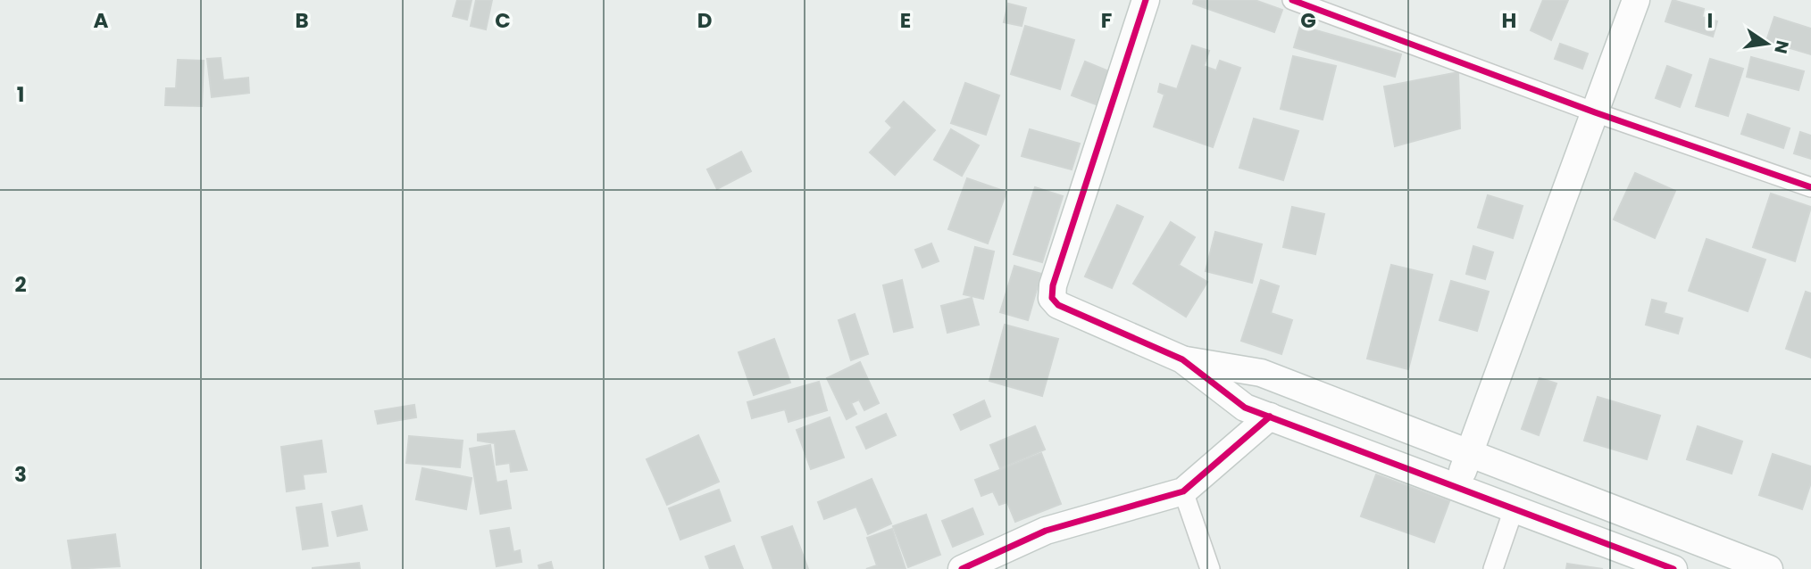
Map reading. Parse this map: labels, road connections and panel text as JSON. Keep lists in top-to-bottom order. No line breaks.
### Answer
{"north":"right","grid":{"columns":["A","B","C","D","E","F","G","H","I"],"rows":["1","2","3"]}}
